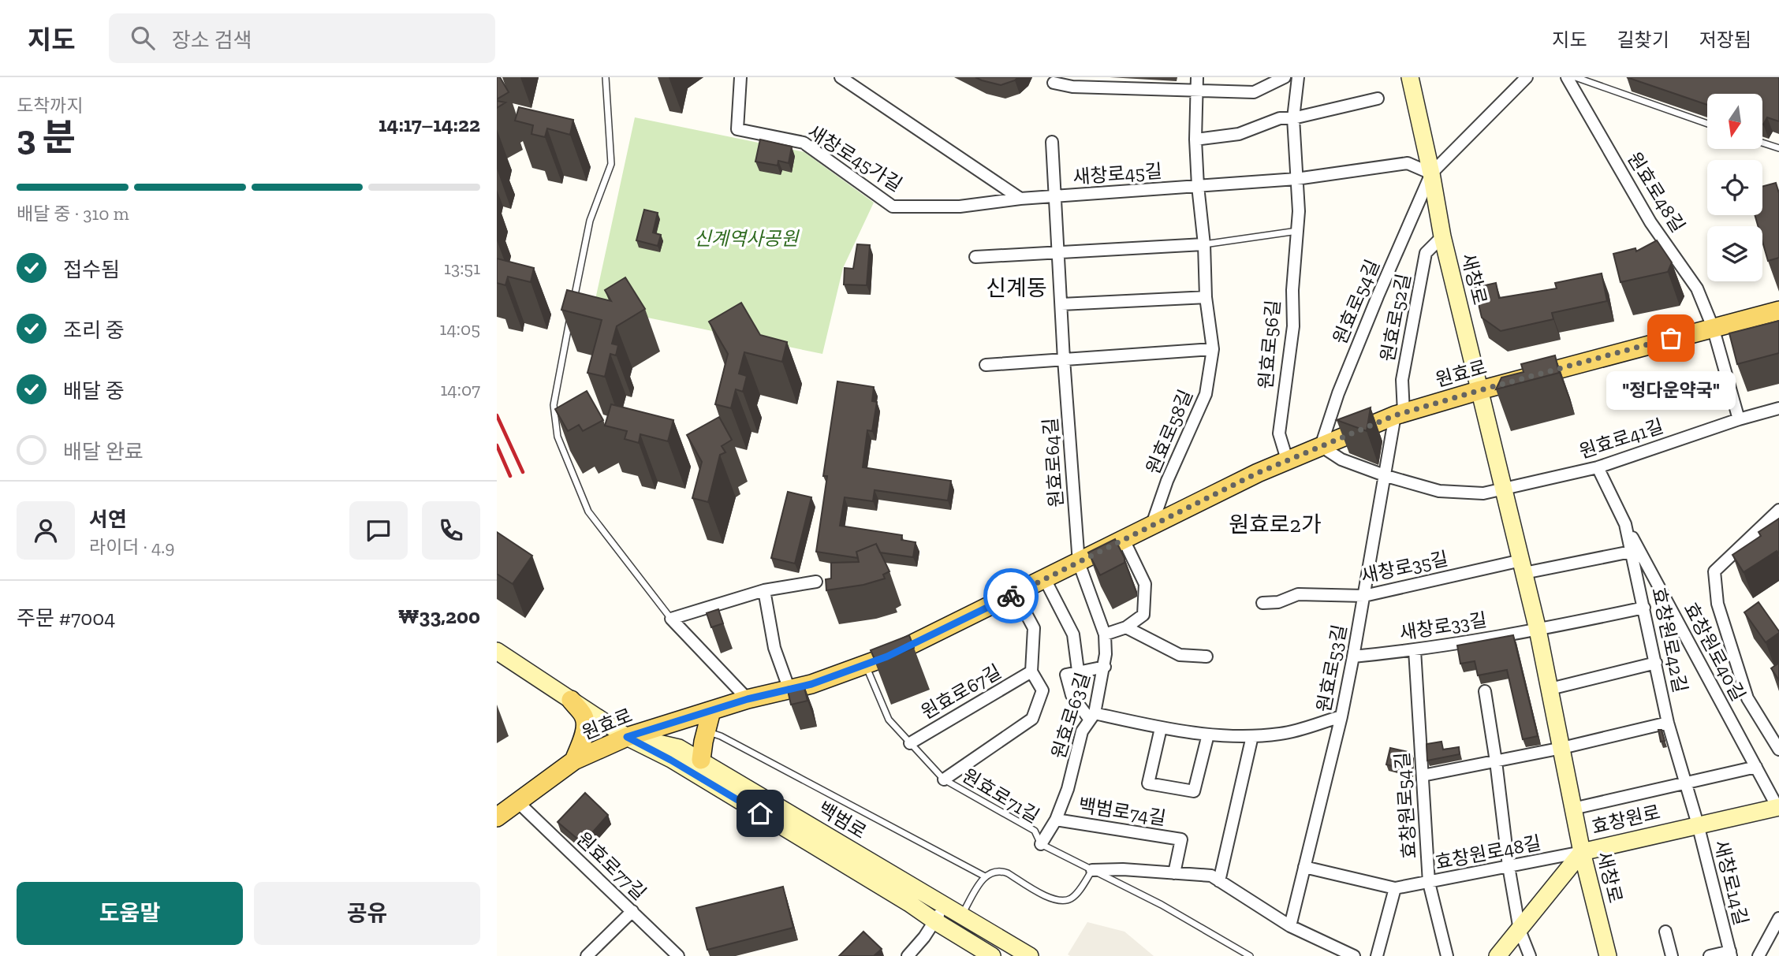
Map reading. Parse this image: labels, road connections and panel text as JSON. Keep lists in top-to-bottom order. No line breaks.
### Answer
{"streets":{"main road":["새창로","원효로","효창원로","백범로"],"street":["새창로45가길","새창로45길","원효로48길","원효로54길","원효로52길","원효로56길","원효로58길","원효로41길","원효로64길","새창로35길","새창로33길","효창원로42길","효창원로40길","원효로53길","원효로67길","원효로63길","효창원로54길","백범로74길","효창원로48길","원효로77길","새창로14길"],"lane":["원효로71길"]},"crossings":[["새창로45가길","새창로45길"],["새창로45길","새창로"],["새창로45길","원효로54길"],["새창로45길","원효로56길"],["새창로45길","원효로58길"],["새창로45길","원효로64길"],["원효로48길","원효로"],["새창로","원효로54길"],["새창로","원효로52길"],["새창로","원효로"],["새창로","원효로41길"],["새창로","새창로35길"],["새창로","새창로33길"],["새창로","효창원로"],["새창로","효창원로48길"],["원효로54길","원효로"],["원효로52길","원효로"],["원효로52길","원효로53길"],["원효로56길","원효로"],["원효로","원효로58길"],["원효로","원효로64길"],["원효로","원효로53길"],["원효로","원효로67길"],["원효로","원효로63길"],["원효로","원효로71길"],["원효로","백범로"],["원효로","원효로77길"],["원효로41길","효창원로42길"],["원효로64길","원효로63길"],["새창로35길","원효로53길"],["새창로33길","원효로53길"],["새창로33길","효창원로54길"],["효창원로42길","효창원로40길"],["효창원로42길","효창원로"],["효창원로42길","새창로14길"],["효창원로40길","효창원로"],["원효로53길","효창원로48길"],["원효로67길","원효로71길"],["원효로63길","원효로71길"],["원효로63길","백범로74길"],["효창원로54길","효창원로48길"],["효창원로","효창원로48길"],["효창원로","새창로14길"]],"districts":["신계동","원효로2가"],"parks":["신계역사공원"],"places":["\"정다운약국\""],"north":"bottom","page":{"header":"지도","search":"장소 검색","nav":["지도","길찾기","저장됨"],"heading":["3 분","도착까지","14:17–14:22"],"panel":["서연","라이더 · 4.9","주문 #7004","₩33,200"],"bar":"배달 중 · 310 m","list":[["접수됨","13:51"],["조리 중","14:05"],["배달 중","14:07"],"배달 완료"],"bubble":"\"정다운약국\"","buttons":["도움말","공유"]}}
